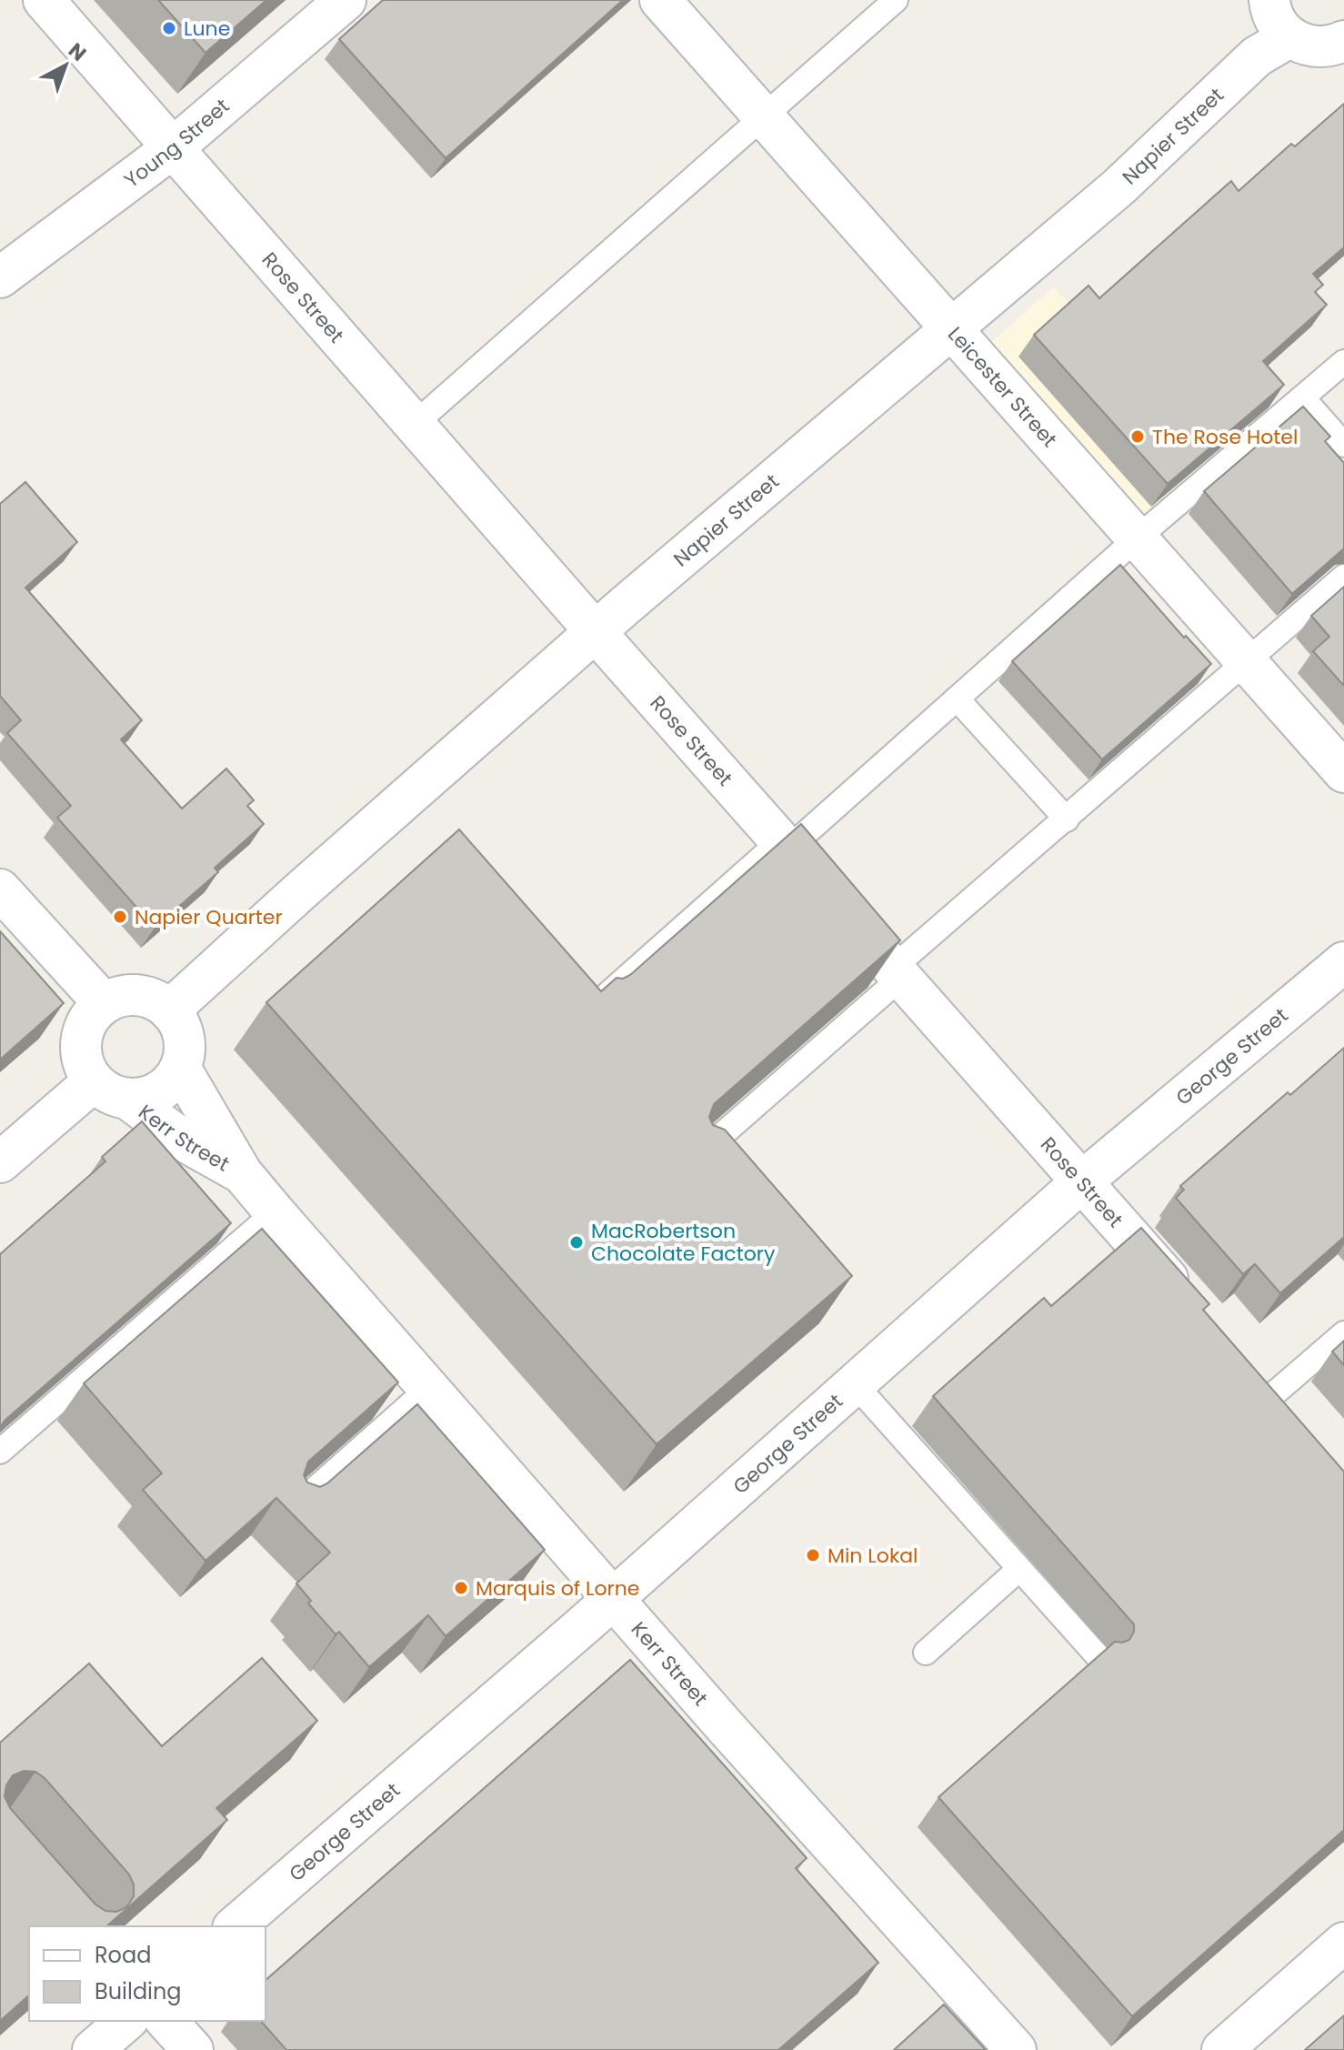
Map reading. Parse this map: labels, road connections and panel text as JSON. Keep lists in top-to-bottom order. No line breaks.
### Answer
{"streets":{"street":["Napier Street","Young Street","Rose Street","Leicester Street","George Street","Kerr Street"]},"crossings":[["Napier Street","Rose Street"],["Napier Street","Leicester Street"],["Napier Street","Kerr Street"],["Young Street","Rose Street"],["Rose Street","George Street"],["George Street","Kerr Street"]],"places":["Lune","The Rose Hotel","Napier Quarter","MacRobertson Chocolate Factory","Min Lokal","Marquis of Lorne"],"legend":["Road","Building"],"north":"top right"}
